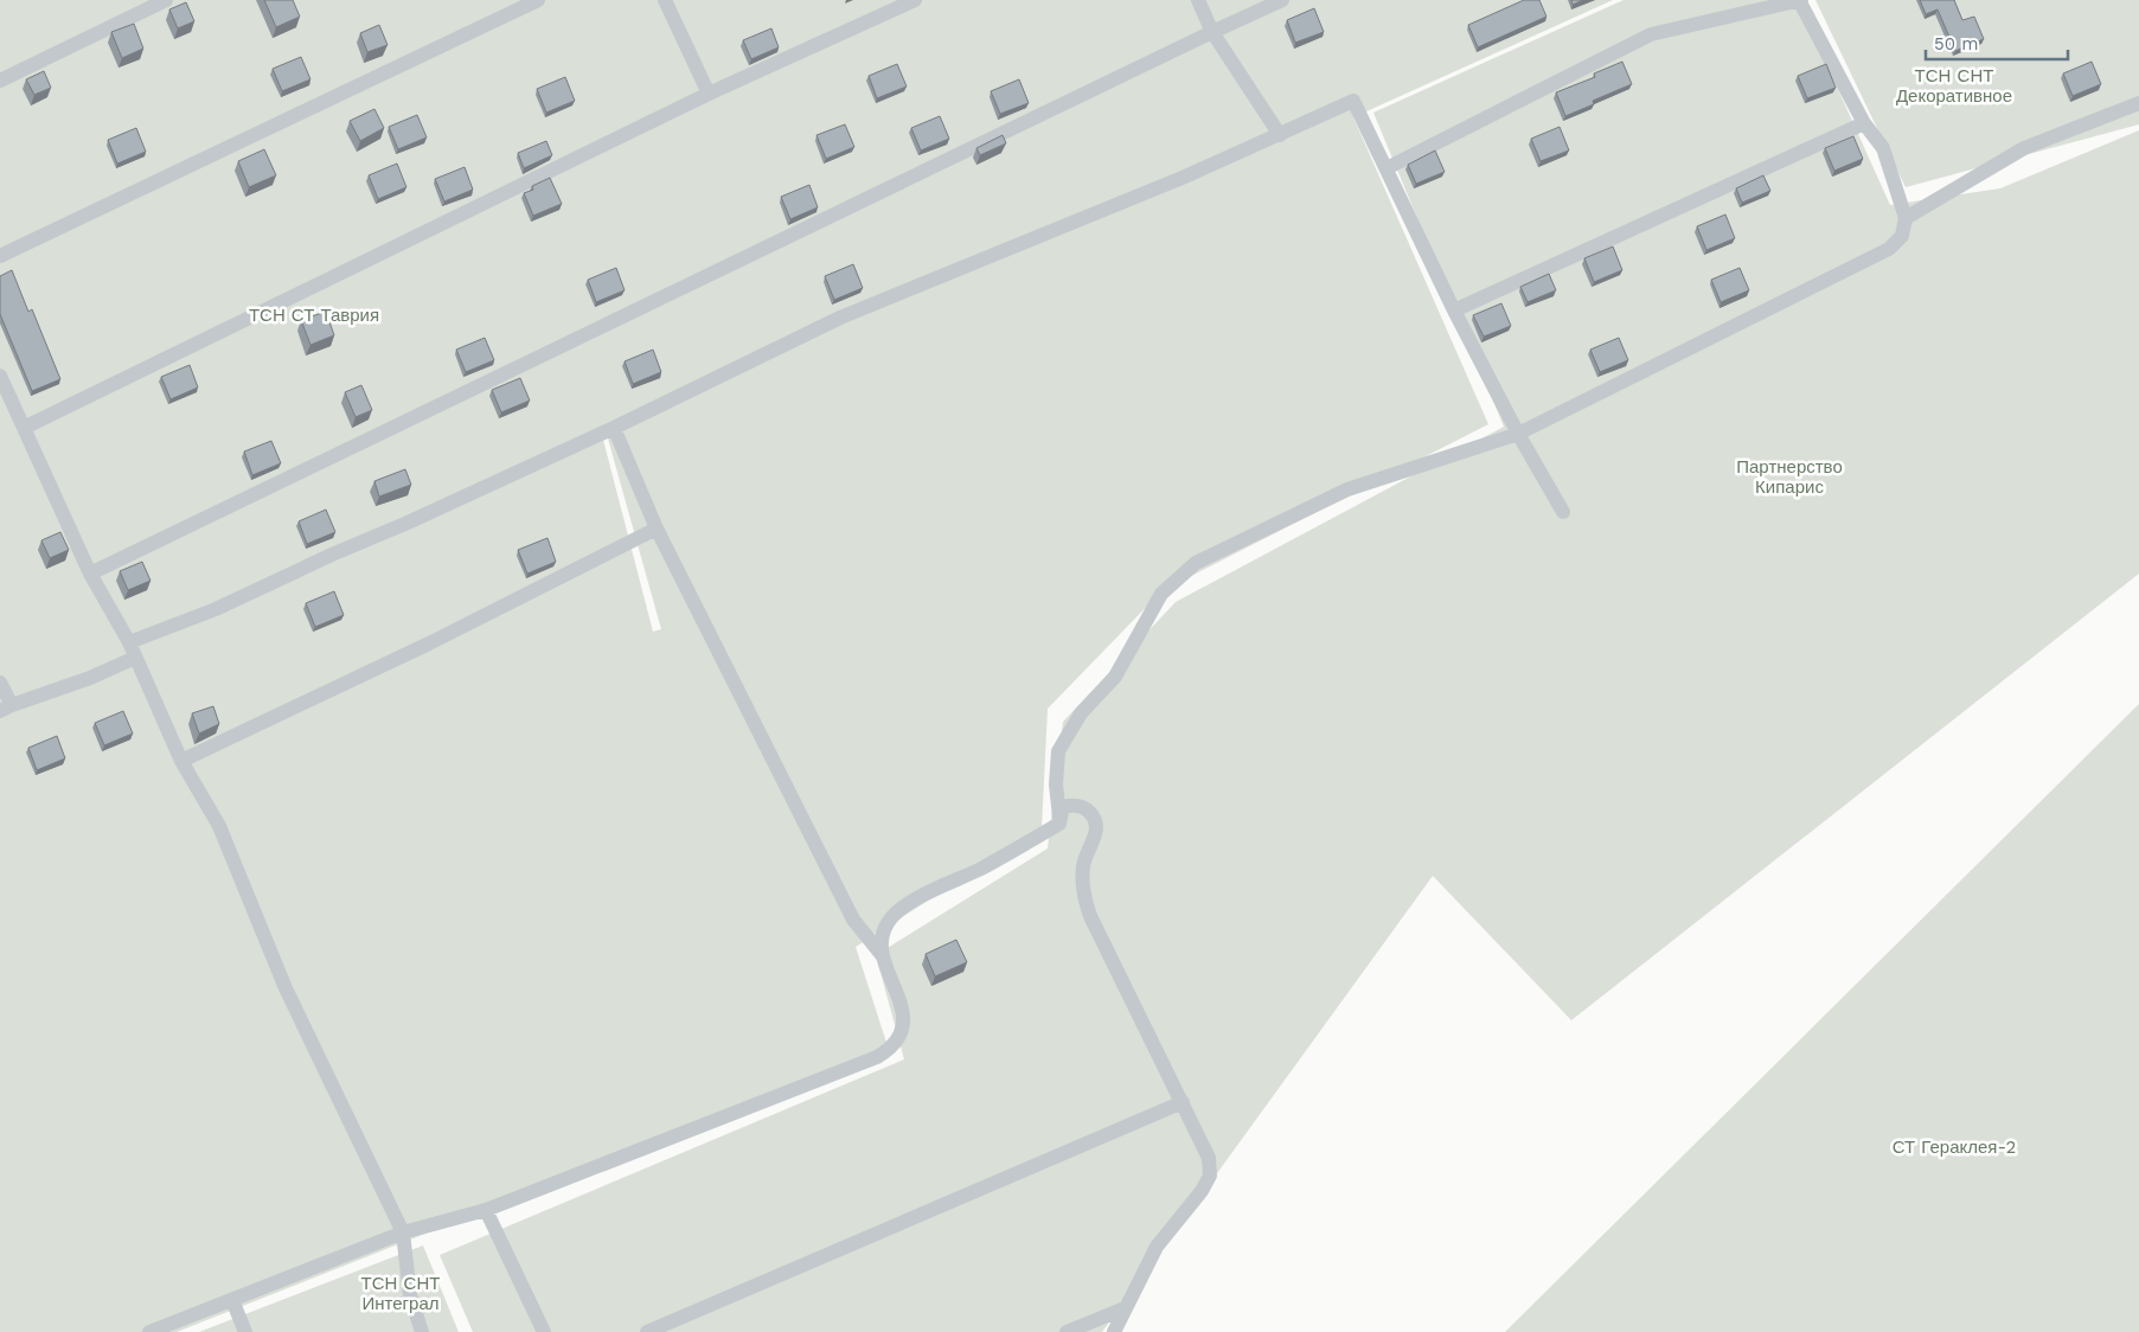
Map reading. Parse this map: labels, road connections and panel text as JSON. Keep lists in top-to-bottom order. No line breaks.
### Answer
{"parks":["ТСН СНТ Декоративное","ТСН СТ Таврия","Партнерство Кипарис","СТ Гераклея-2","ТСН СНТ Интеграл"],"scale_bar":"50 m"}
